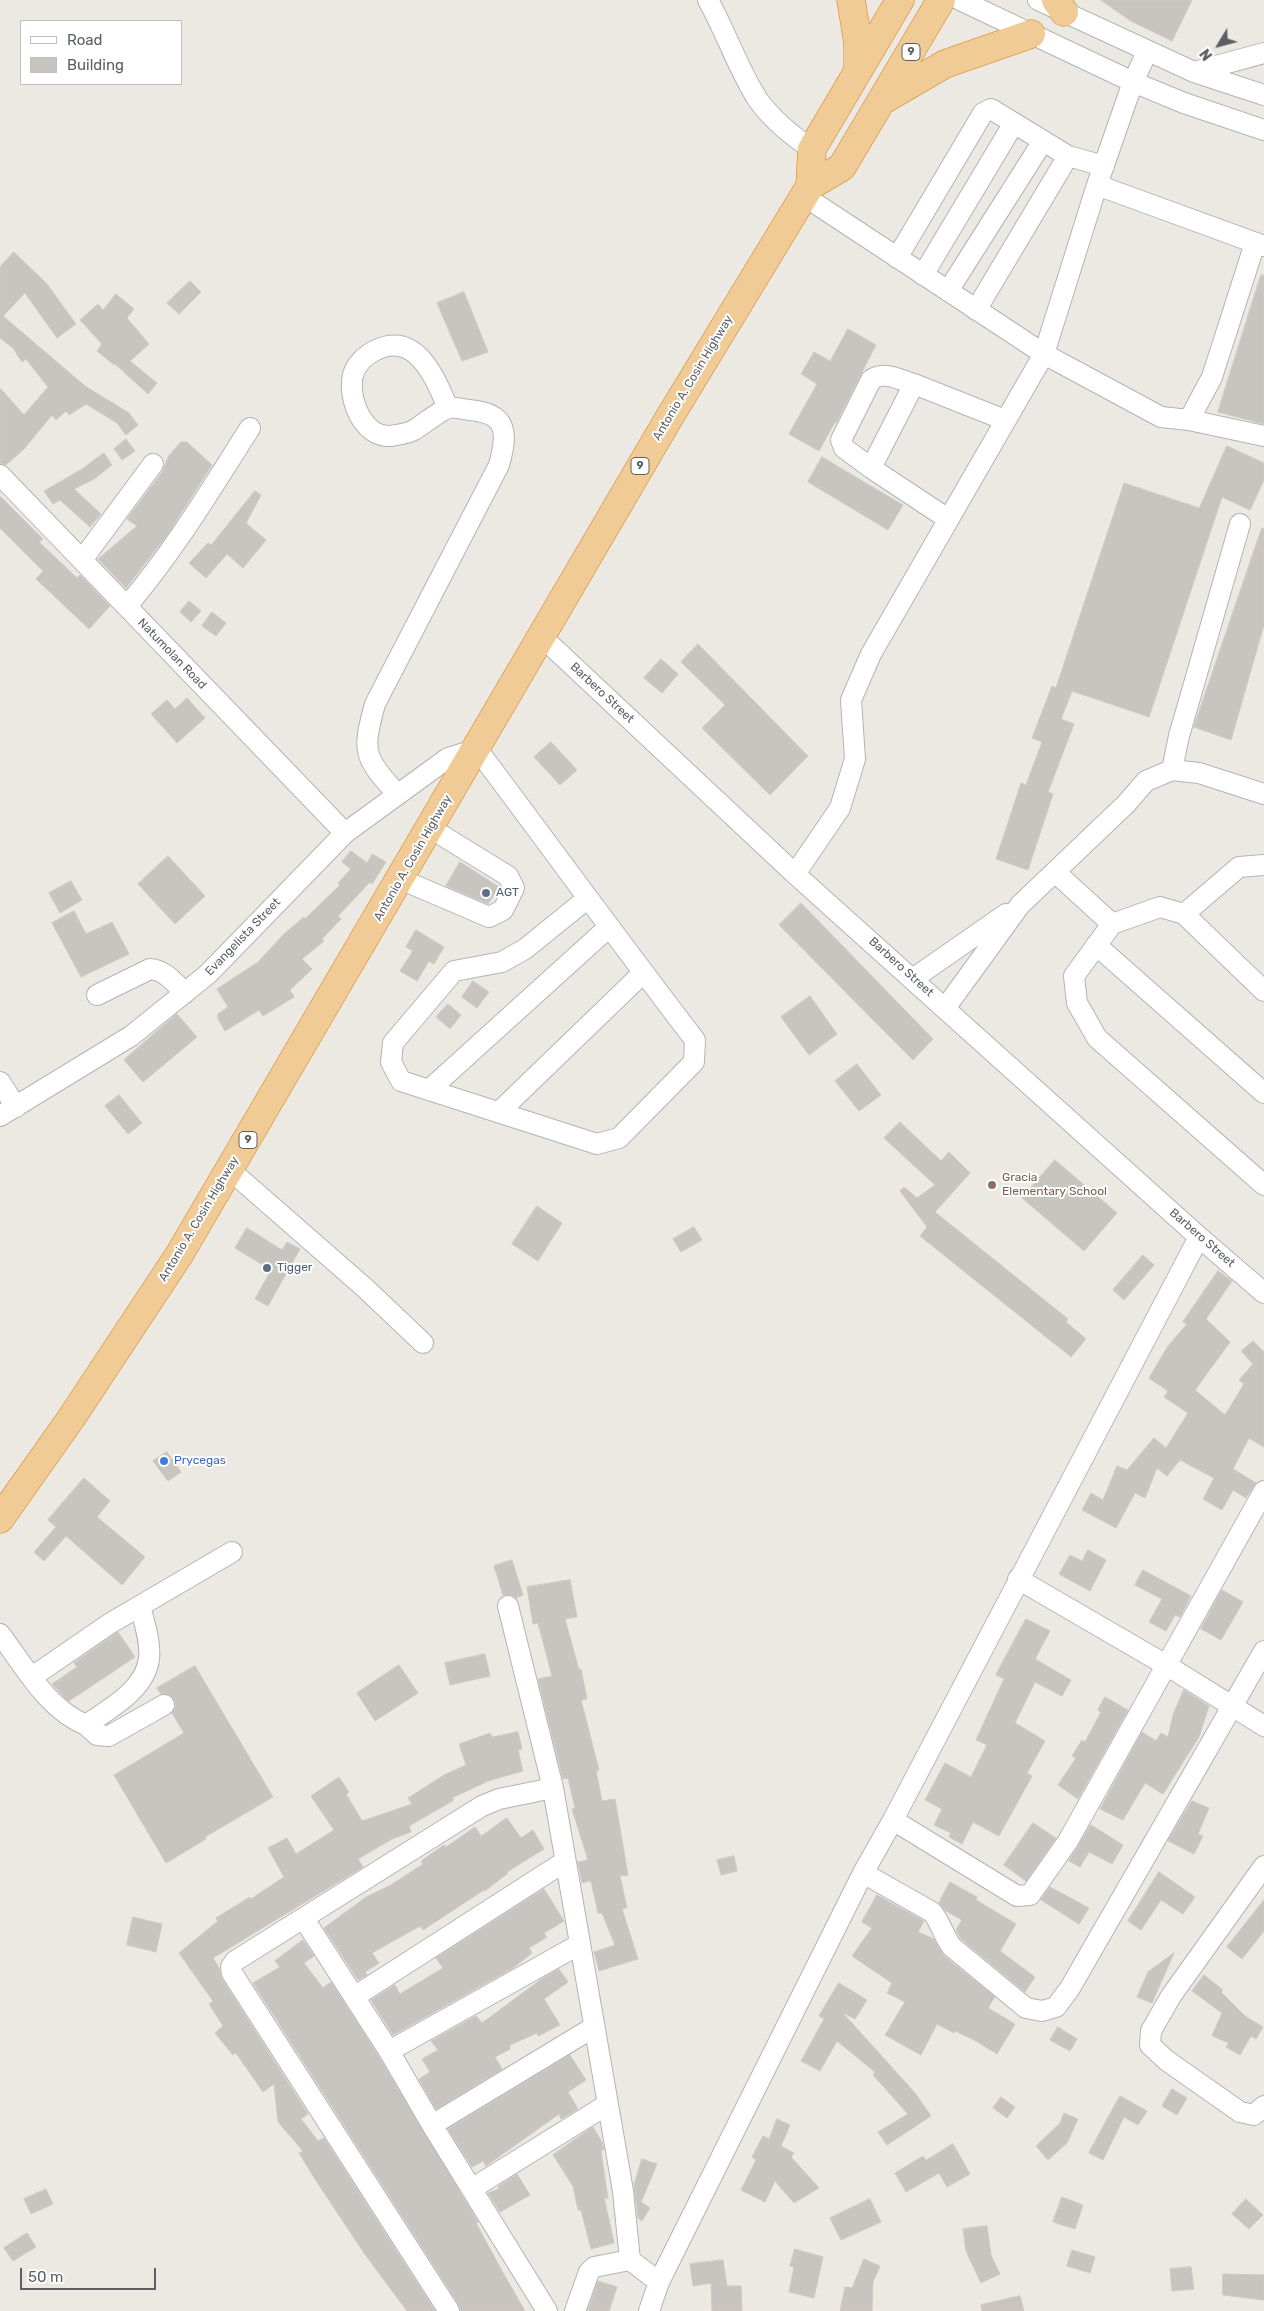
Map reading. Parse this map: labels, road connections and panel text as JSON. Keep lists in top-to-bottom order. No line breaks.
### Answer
{"streets":{"highway":["9","Antonio A. Cosin Highway"],"street":["Natumolan Road","Barbero Street","Evangelista Street"]},"crossings":[["Antonio A. Cosin Highway","Barbero Street"],["Antonio A. Cosin Highway","Evangelista Street"],["Natumolan Road","Evangelista Street"]],"places":["AGT","Gracia Elementary School","Tigger","Prycegas"],"legend":["Road","Building"],"scale_bar":"50 m","north":"bottom left"}
